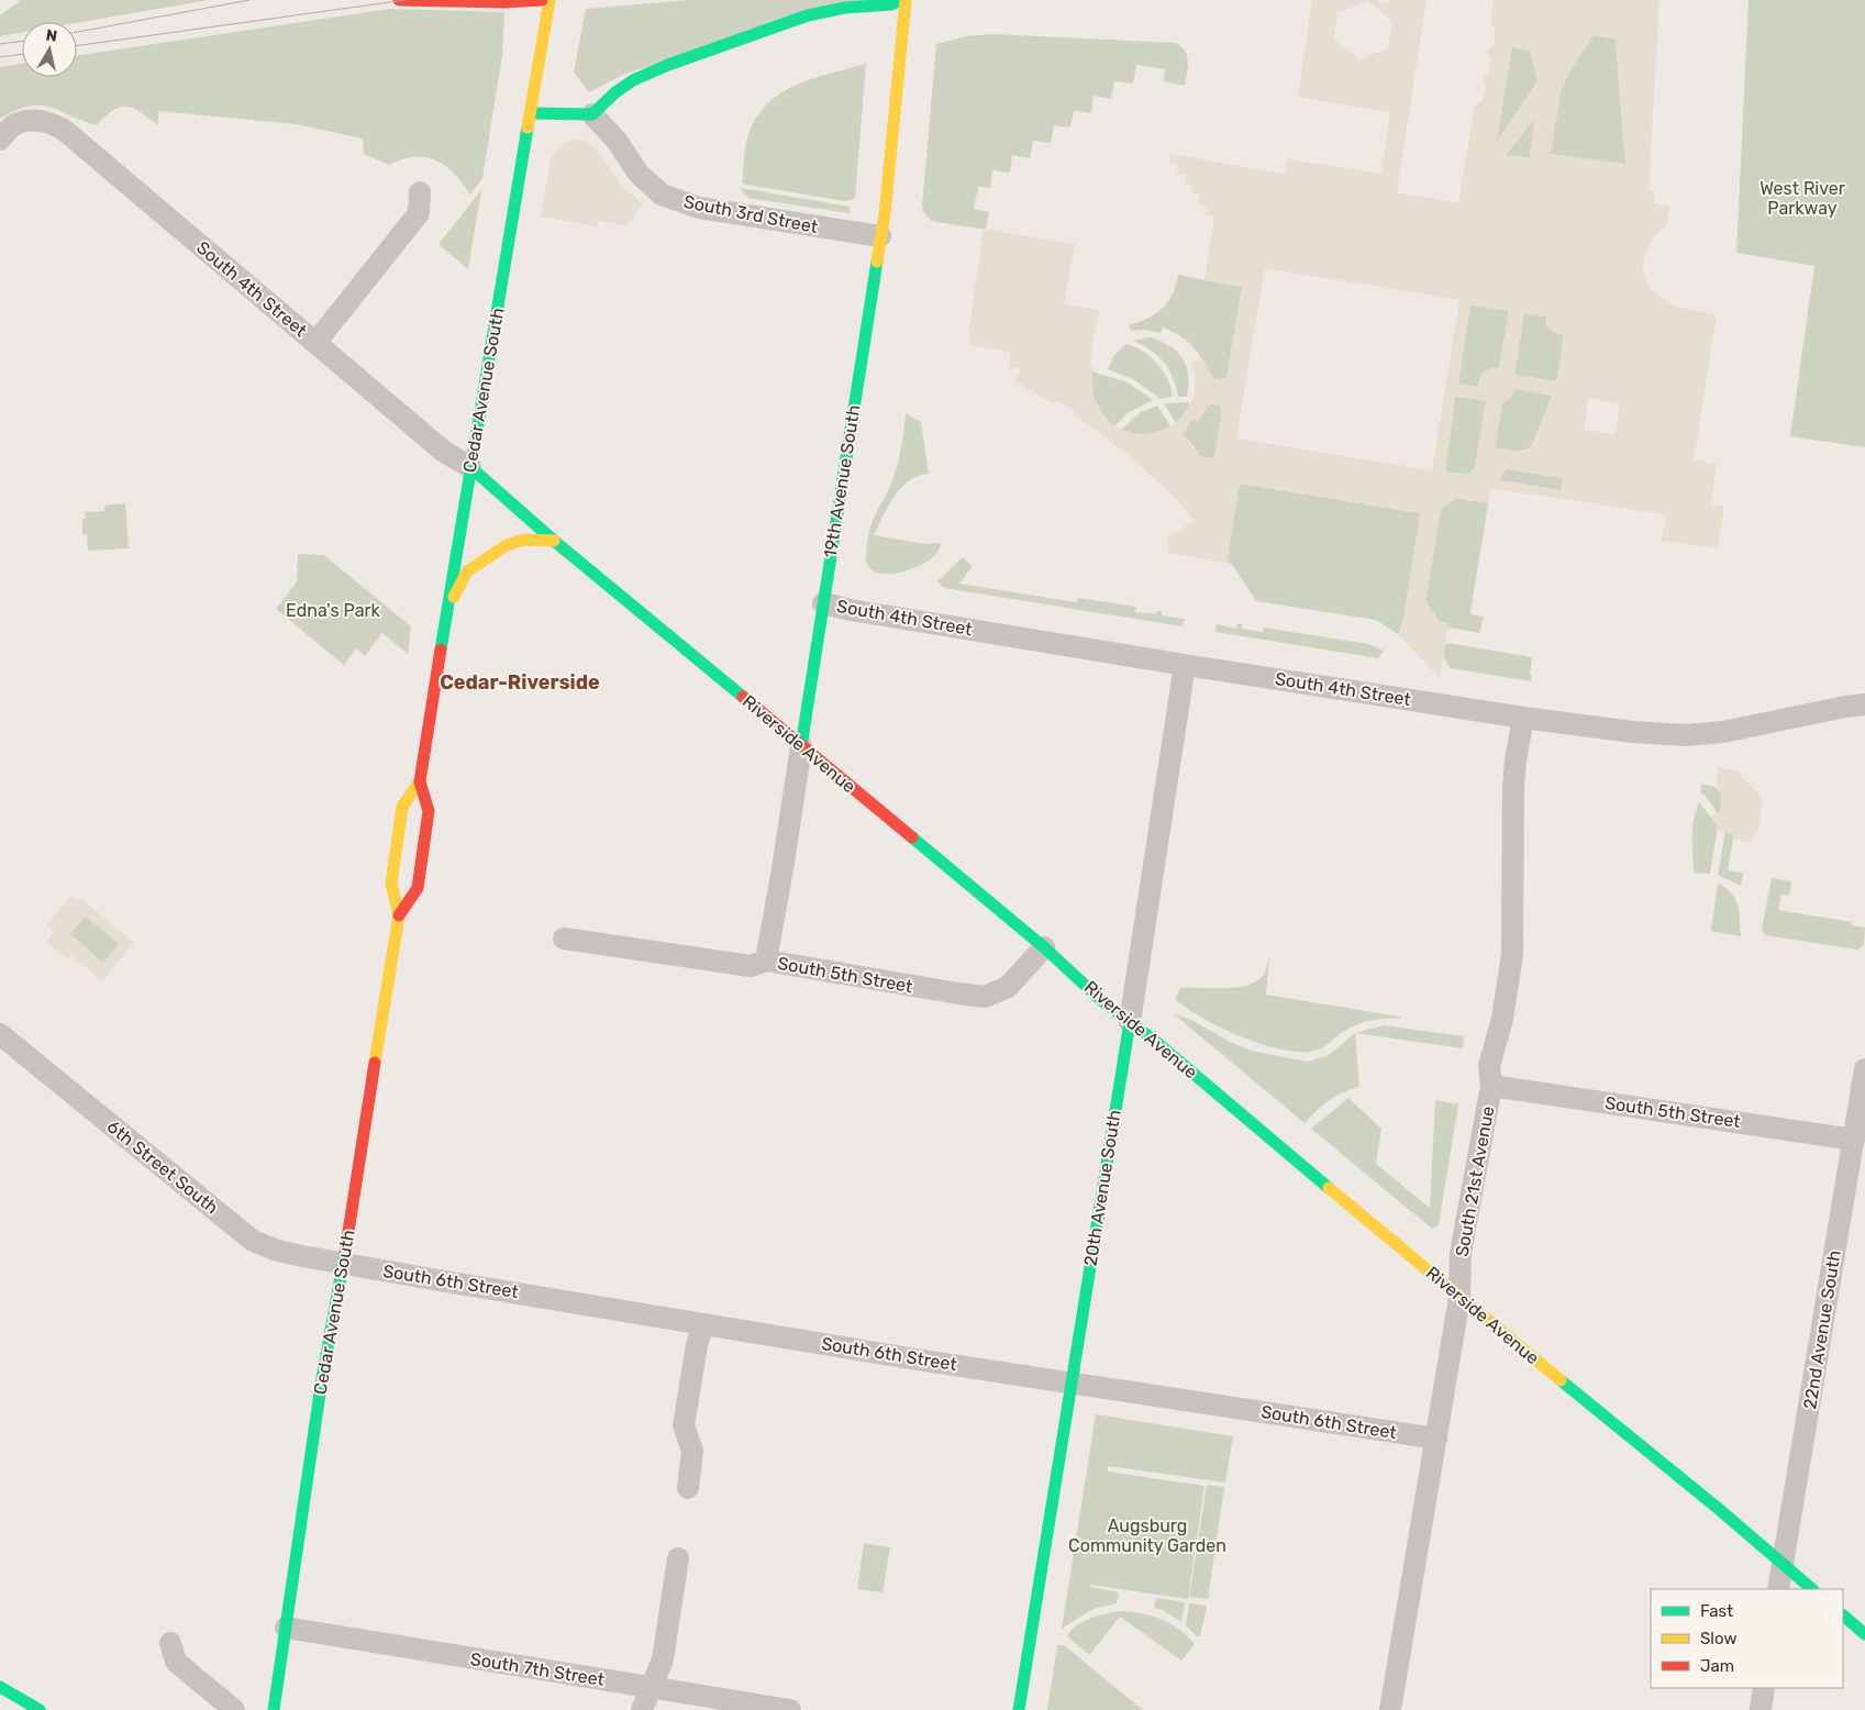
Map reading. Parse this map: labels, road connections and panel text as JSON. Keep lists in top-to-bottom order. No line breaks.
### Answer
{"streets":{"main road":["Cedar Avenue South","19th Avenue South","Riverside Avenue","20th Avenue South"],"street":["South 3rd Street","South 4th Street","South 5th Street","6th Street South","South 21st Avenue","South 6th Street","22nd Avenue South","South 7th Street"]},"crossings":[["South 3rd Street","19th Avenue South"],["South 4th Street","Cedar Avenue South"],["South 4th Street","19th Avenue South"],["South 4th Street","Riverside Avenue"],["South 4th Street","South 21st Avenue"],["South 4th Street","20th Avenue South"],["Cedar Avenue South","Riverside Avenue"],["Cedar Avenue South","6th Street South"],["Cedar Avenue South","South 6th Street"],["Cedar Avenue South","South 7th Street"],["19th Avenue South","Riverside Avenue"],["19th Avenue South","South 5th Street"],["Riverside Avenue","South 5th Street"],["Riverside Avenue","South 21st Avenue"],["Riverside Avenue","20th Avenue South"],["Riverside Avenue","22nd Avenue South"],["South 5th Street","South 21st Avenue"],["South 5th Street","22nd Avenue South"],["6th Street South","South 6th Street"],["South 21st Avenue","South 6th Street"],["20th Avenue South","South 6th Street"]],"districts":["Cedar-Riverside"],"parks":["West River Parkway","Edna's Park","Augsburg Community Garden"],"legend":["Fast","Slow","Jam"],"north":"top"}
